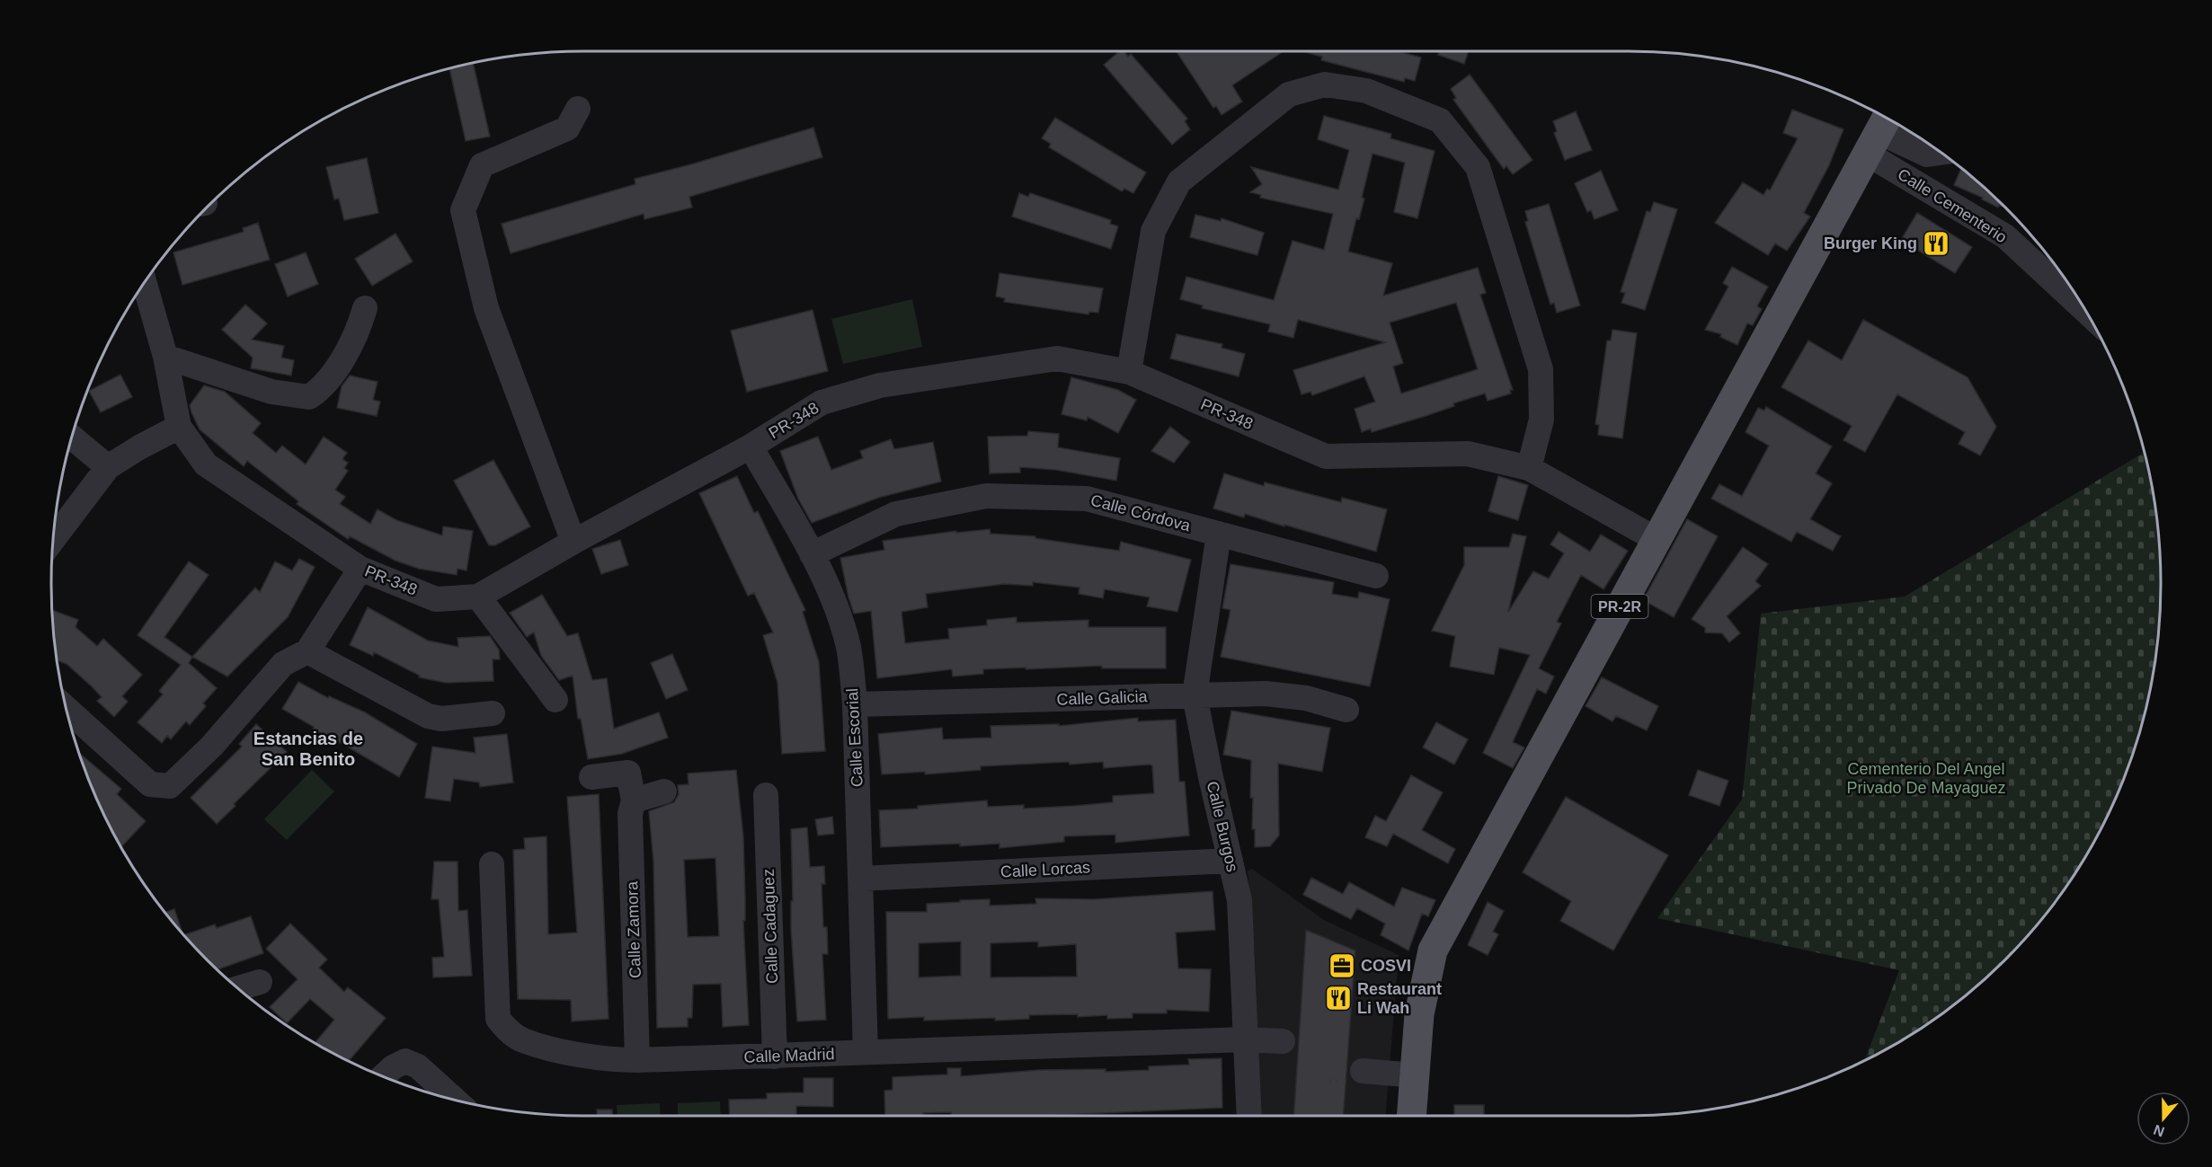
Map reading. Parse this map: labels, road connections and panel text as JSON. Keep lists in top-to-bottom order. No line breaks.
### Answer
{"streets":{"main road":["PR-2R"],"street":["Calle Cementerio","PR-348","Calle Córdova","Calle Galicia","Calle Escorial","Calle Burgos","Calle Lorcas","Calle Cadaguez","Calle Zamora","Calle Madrid"]},"crossings":[["Calle Cementerio","PR-2R"],["PR-348","PR-2R"],["PR-348","Calle Escorial"],["Calle Córdova","Calle Escorial"],["Calle Córdova","Calle Burgos"],["Calle Galicia","Calle Escorial"],["Calle Galicia","Calle Burgos"],["Calle Escorial","Calle Lorcas"],["Calle Escorial","Calle Madrid"],["Calle Burgos","Calle Lorcas"],["Calle Burgos","Calle Madrid"],["Calle Cadaguez","Calle Madrid"],["Calle Zamora","Calle Madrid"]],"districts":["Estancias de San Benito"],"parks":["Cementerio Del Angel Privado De Mayaguez"],"places":{"restaurant":["Burger King","Restaurant Li Wah"],"office":["COSVI"]},"north":"bottom"}
